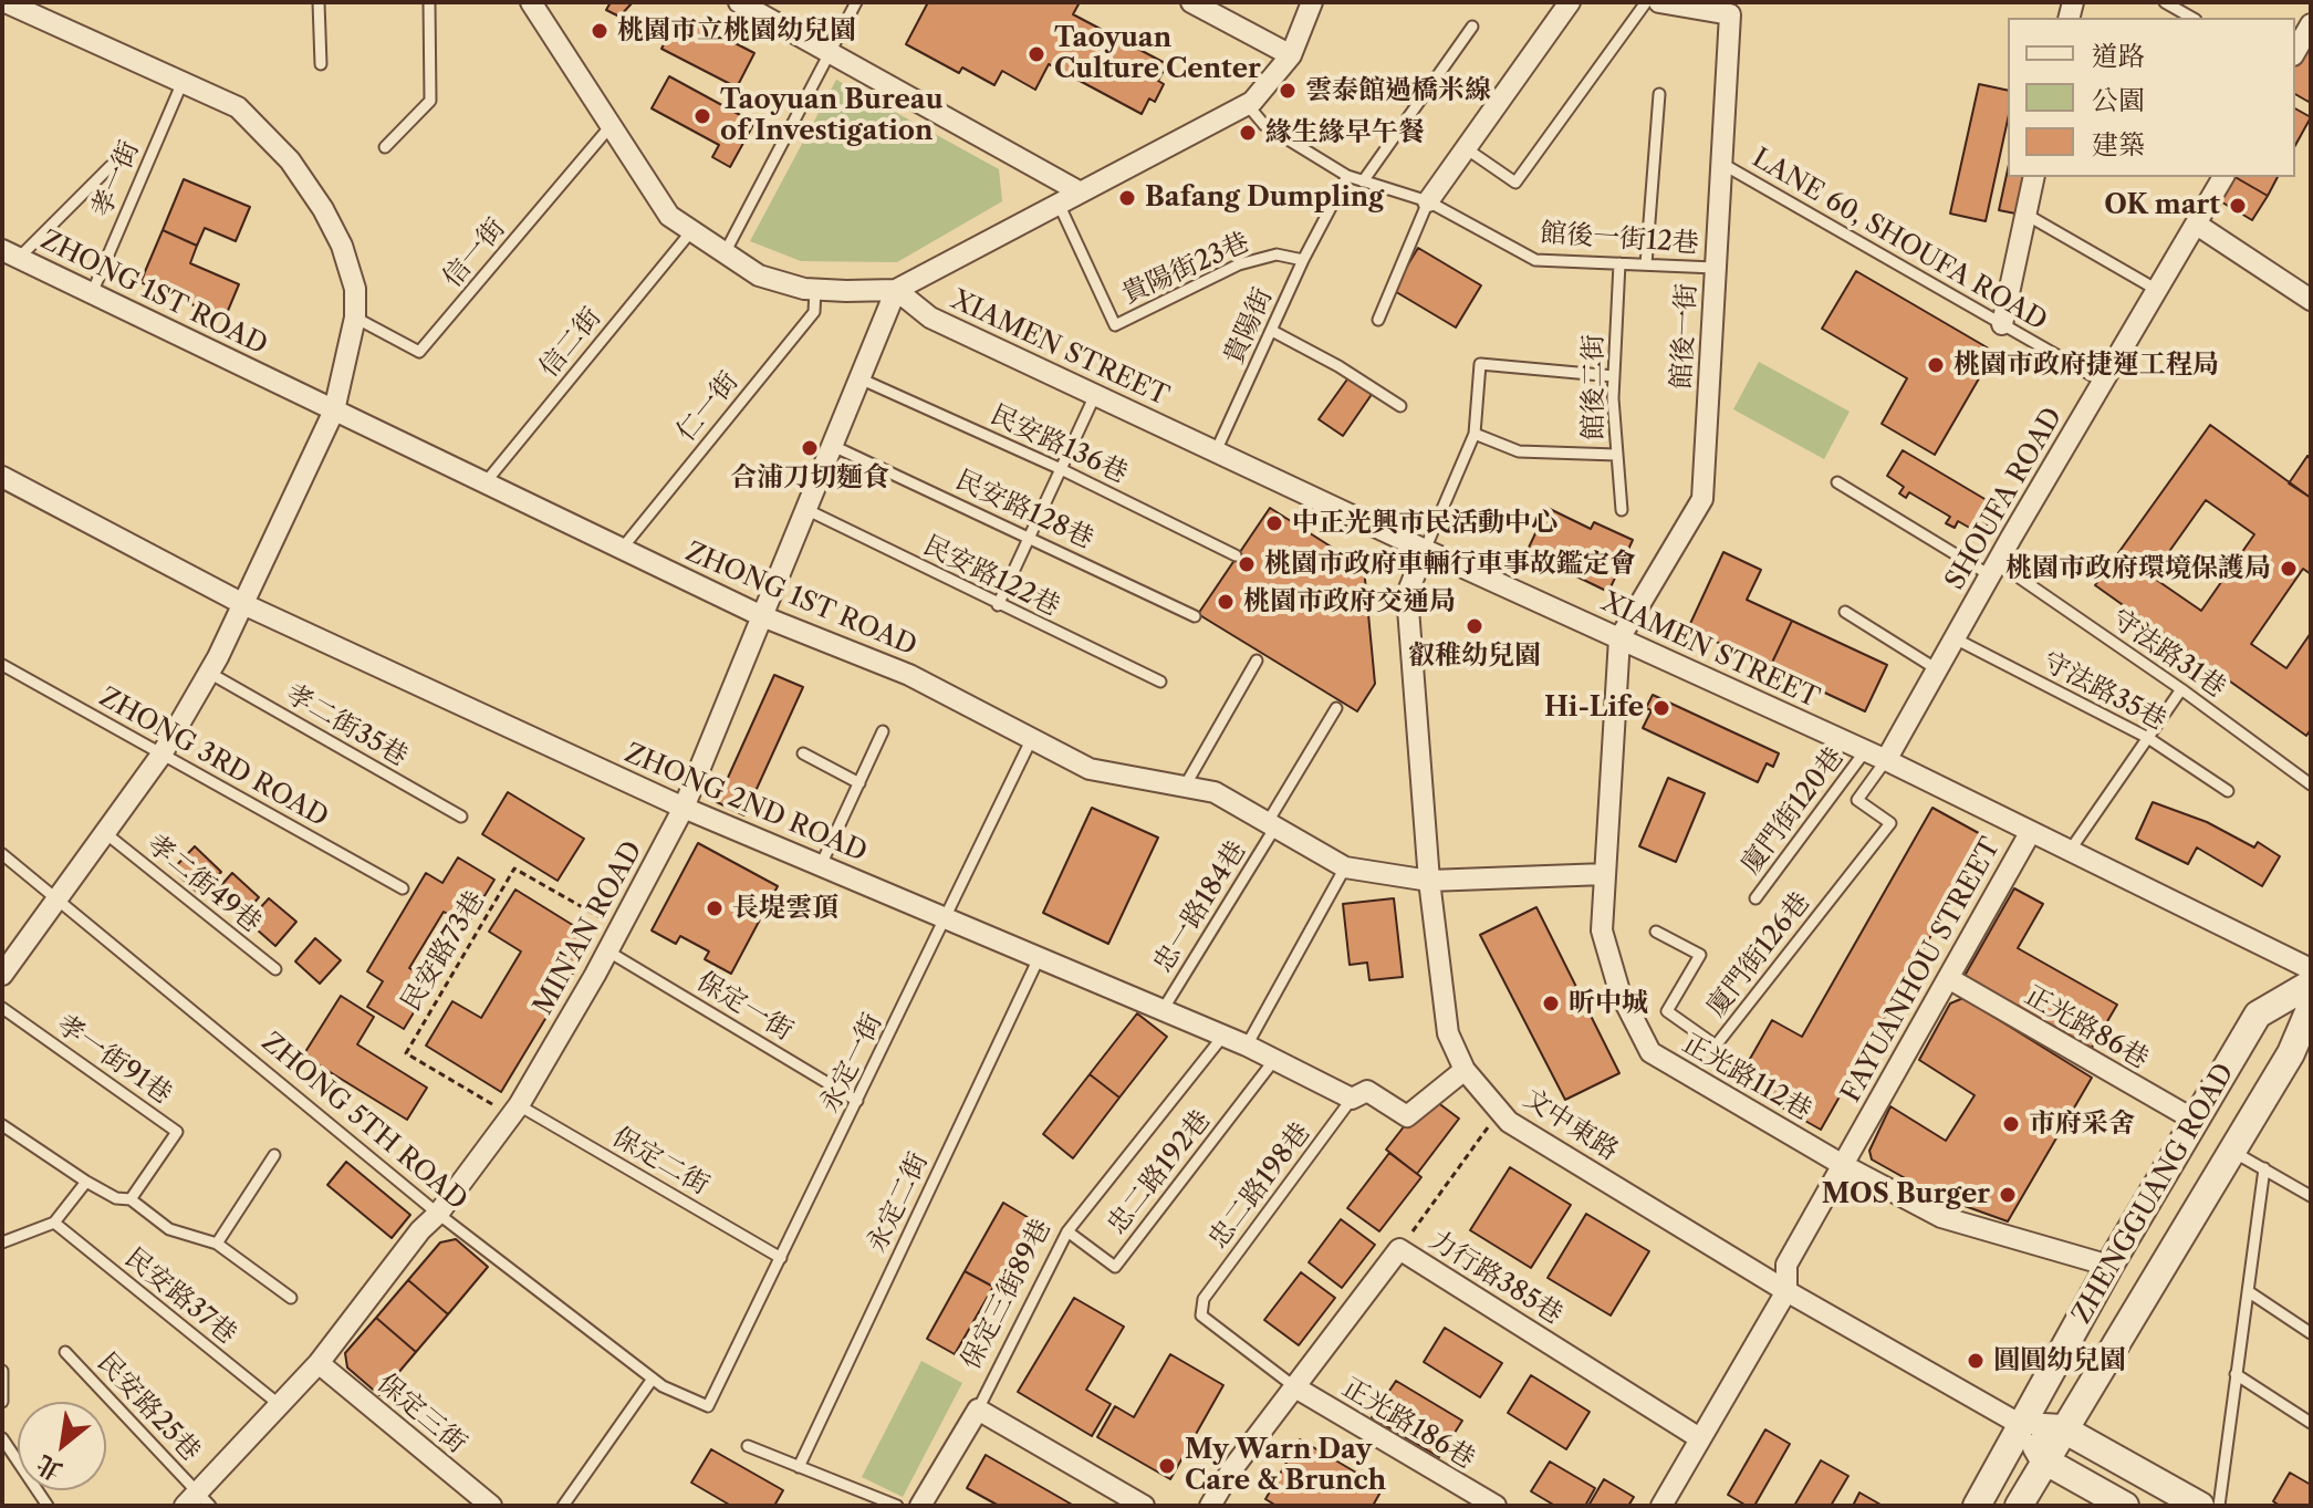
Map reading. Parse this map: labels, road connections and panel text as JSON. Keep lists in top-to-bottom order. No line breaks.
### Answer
{"streets":{"street":["ZHONG 1ST ROAD","館後一街","XIAMEN STREET","SHOUFA ROAD","ZHONG 2ND ROAD","MIN'AN ROAD","FAYUANHOU STREET","正光路86巷","正光路112巷","文中東路","ZHENGGUANG ROAD","力行路385巷","保定三街89巷","保定三街","正光路186巷"],"lane":["孝一街","館後一街12巷","LANE 60, SHOUFA ROAD","信一街","貴陽街23巷","貴陽街","信二街","館後二街","仁一街","民安路136巷","民安路128巷","民安路122巷","守法路31巷","守法路35巷","孝二街35巷","ZHONG 3RD ROAD","廈門街120巷","孝二街49巷","忠一路184巷","廈門街126巷","保定一街","孝一街91巷","永定一街","ZHONG 5TH ROAD","保定二街","忠二路192巷","忠二路198巷","永定二街","民安路37巷","民安路25巷"],"path":["民安路73巷"]},"crossings":[["孝一街","ZHONG 1ST ROAD"],["館後一街12巷","貴陽街"],["館後一街12巷","館後一街"],["館後一街12巷","館後二街"],["LANE 60, SHOUFA ROAD","館後一街"],["LANE 60, SHOUFA ROAD","SHOUFA ROAD"],["貴陽街23巷","貴陽街"],["ZHONG 1ST ROAD","信二街"],["ZHONG 1ST ROAD","仁一街"],["ZHONG 1ST ROAD","忠一路184巷"],["ZHONG 1ST ROAD","MIN'AN ROAD"],["ZHONG 1ST ROAD","永定一街"],["ZHONG 1ST ROAD","正光路112巷"],["ZHONG 1ST ROAD","文中東路"],["貴陽街","XIAMEN STREET"],["館後一街","XIAMEN STREET"],["館後一街","正光路112巷"],["XIAMEN STREET","SHOUFA ROAD"],["XIAMEN STREET","廈門街120巷"],["XIAMEN STREET","MIN'AN ROAD"],["XIAMEN STREET","廈門街126巷"],["XIAMEN STREET","FAYUANHOU STREET"],["XIAMEN STREET","正光路112巷"],["XIAMEN STREET","文中東路"],["民安路136巷","MIN'AN ROAD"],["SHOUFA ROAD","守法路31巷"],["SHOUFA ROAD","守法路35巷"],["SHOUFA ROAD","廈門街126巷"],["民安路128巷","MIN'AN ROAD"],["民安路122巷","MIN'AN ROAD"],["ZHONG 2ND ROAD","忠一路184巷"],["ZHONG 2ND ROAD","MIN'AN ROAD"],["ZHONG 2ND ROAD","永定一街"],["ZHONG 2ND ROAD","文中東路"],["ZHONG 2ND ROAD","忠二路192巷"],["ZHONG 2ND ROAD","忠二路198巷"],["ZHONG 2ND ROAD","永定二街"],["ZHONG 2ND ROAD","保定三街89巷"],["MIN'AN ROAD","民安路73巷"],["MIN'AN ROAD","保定一街"],["MIN'AN ROAD","ZHONG 5TH ROAD"],["MIN'AN ROAD","保定二街"],["MIN'AN ROAD","民安路37巷"],["MIN'AN ROAD","民安路25巷"],["MIN'AN ROAD","保定三街"],["民安路73巷","保定二街"],["FAYUANHOU STREET","正光路86巷"],["FAYUANHOU STREET","正光路112巷"],["FAYUANHOU STREET","文中東路"],["FAYUANHOU STREET","力行路385巷"],["保定一街","永定一街"],["正光路86巷","ZHENGGUANG ROAD"],["永定一街","ZHONG 5TH ROAD"],["永定一街","保定二街"],["正光路112巷","ZHENGGUANG ROAD"],["文中東路","ZHENGGUANG ROAD"],["忠二路192巷","保定三街89巷"],["忠二路198巷","力行路385巷"],["忠二路198巷","正光路186巷"],["力行路385巷","正光路186巷"]],"places":["桃園市立桃園幼兒園","Taoyuan Culture Center","雲泰館過橋米線","Taoyuan Bureau of Investigation","緣生緣早午餐","Bafang Dumpling","OK mart","桃園市政府捷運工程局","合浦刀切麵食","中正光興市民活動中心","桃園市政府車輛行車事故鑑定會","桃園市政府環境保護局","桃園市政府交通局","叡稚幼兒園","Hi-Life","長堤雲頂","昕中城","市府采舍","MOS Burger","圓圓幼兒園","My Warn Day Care & Brunch"],"legend":["道路","公園","建築"],"north":"bottom left"}
